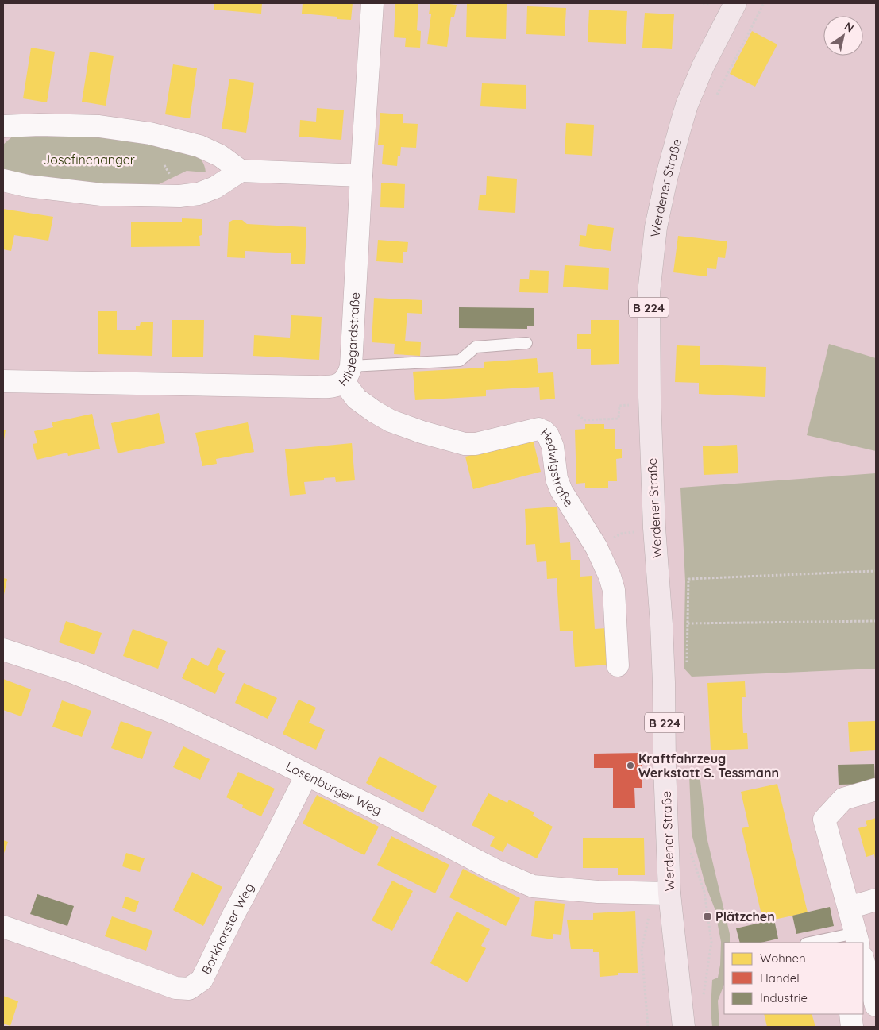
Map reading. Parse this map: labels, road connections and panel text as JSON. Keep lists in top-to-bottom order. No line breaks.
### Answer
{"streets":{"main road":["Werdener Straße","B 224"],"street":["Hildegardstraße","Hedwigstraße","Losenburger Weg","Borkhorster Weg"]},"crossings":[["Werdener Straße","Losenburger Weg"],["Hildegardstraße","Hedwigstraße"],["Losenburger Weg","Borkhorster Weg"]],"parks":["Josefinenanger"],"places":{"other":["Kraftfahrzeug Werkstatt S. Tessmann"],"transit":["Plätzchen"]},"legend":["Wohnen","Handel","Industrie"],"north":"top right"}
